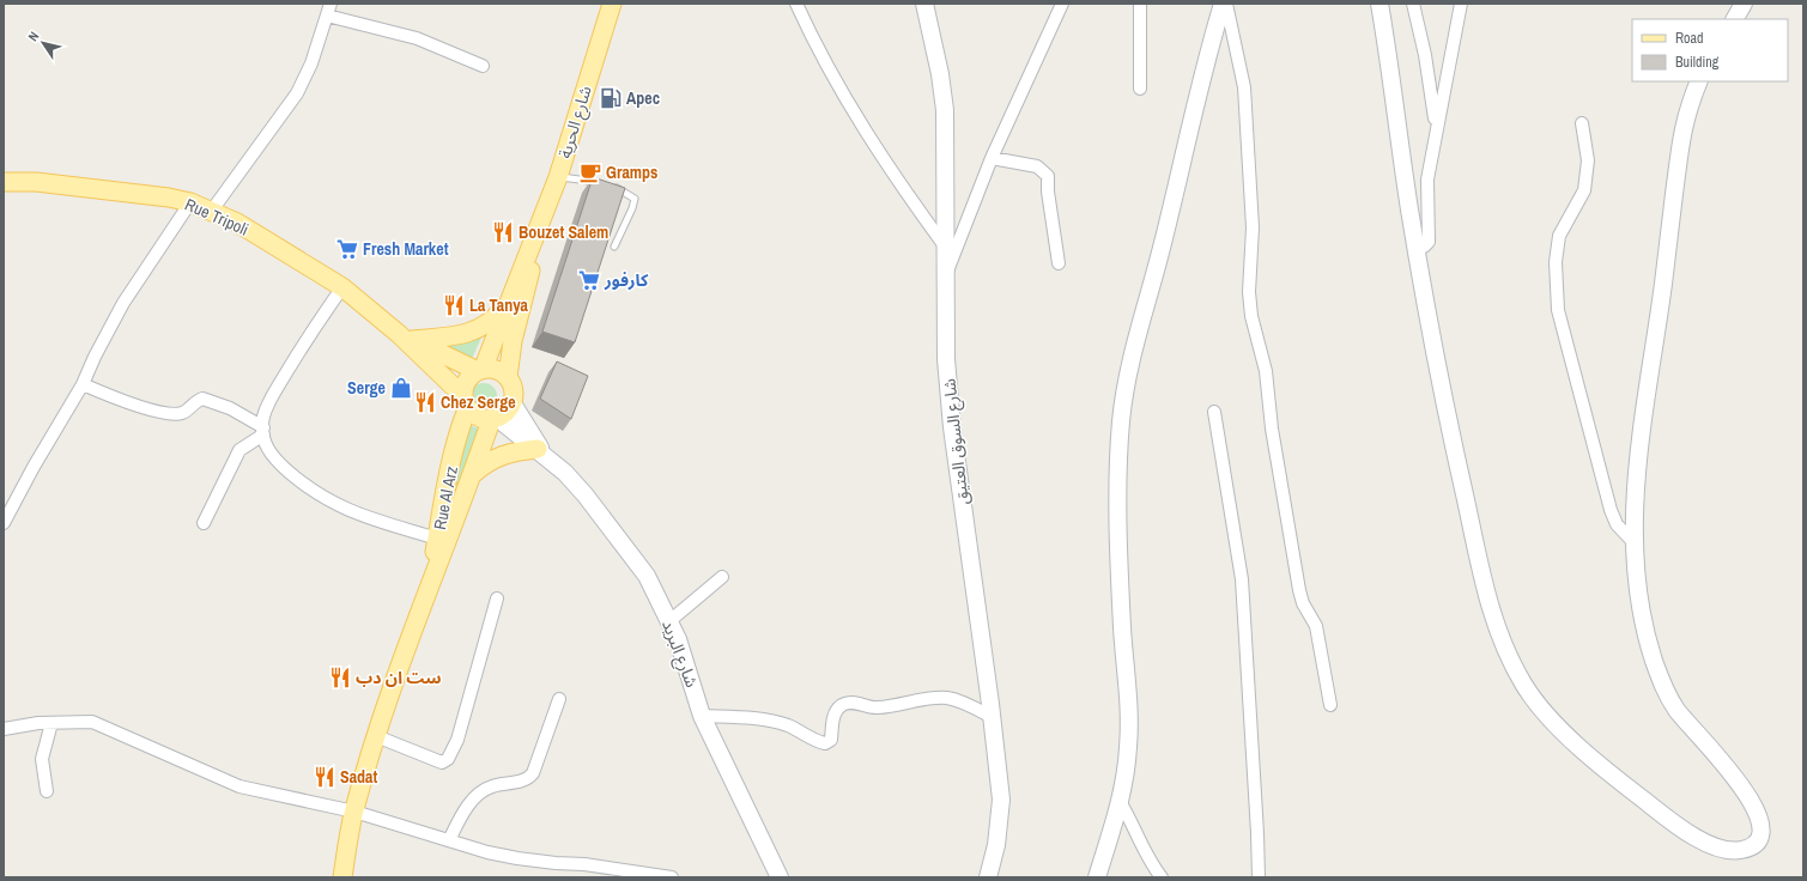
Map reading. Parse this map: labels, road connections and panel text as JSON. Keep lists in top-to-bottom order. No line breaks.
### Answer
{"streets":{"main road":["شارع الحرية","Rue Tripoli","Rue Al Arz"],"street":["شارع السوق العتيق","شارع البريد"]},"crossings":[["Rue Tripoli","Rue Al Arz"],["Rue Tripoli","شارع البريد"],["Rue Al Arz","شارع البريد"]],"places":{"fuel station":["Apec"],"cafe":["Gramps"],"restaurant":["Bouzet Salem","La Tanya","Chez Serge","ست ان دب","Sadat"],"supermarket":["Fresh Market","كارفور"],"shop":["Serge"]},"legend":["Road","Building"],"north":"top left"}
